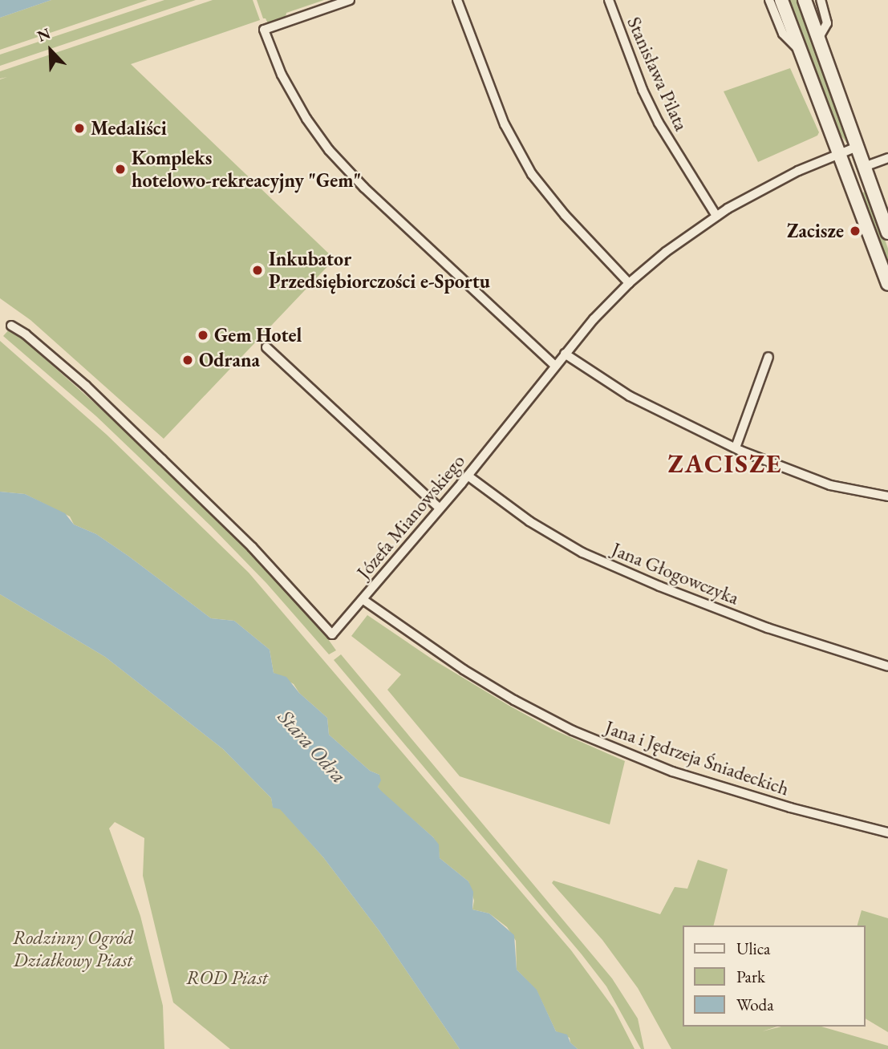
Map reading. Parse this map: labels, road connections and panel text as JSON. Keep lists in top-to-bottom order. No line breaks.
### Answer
{"streets":{"street":["Stanisława Pilata","Józefa Mianowskiego","Jana Głogowczyka","Jana i Jędrzeja Śniadeckich"]},"crossings":[["Stanisława Pilata","Józefa Mianowskiego"],["Józefa Mianowskiego","Jana Głogowczyka"],["Józefa Mianowskiego","Jana i Jędrzeja Śniadeckich"]],"districts":["ZACISZE"],"water":["Stara Odra"],"parks":["Rodzinny Ogród Działkowy Piast","ROD Piast"],"places":["Medaliści","Kompleks hotelowo-rekreacyjny \"Gem\"","Zacisze","Inkubator Przedsiębiorczości e-Sportu","Gem Hotel","Odrana"],"legend":["Ulica","Park","Woda"],"north":"top left"}
